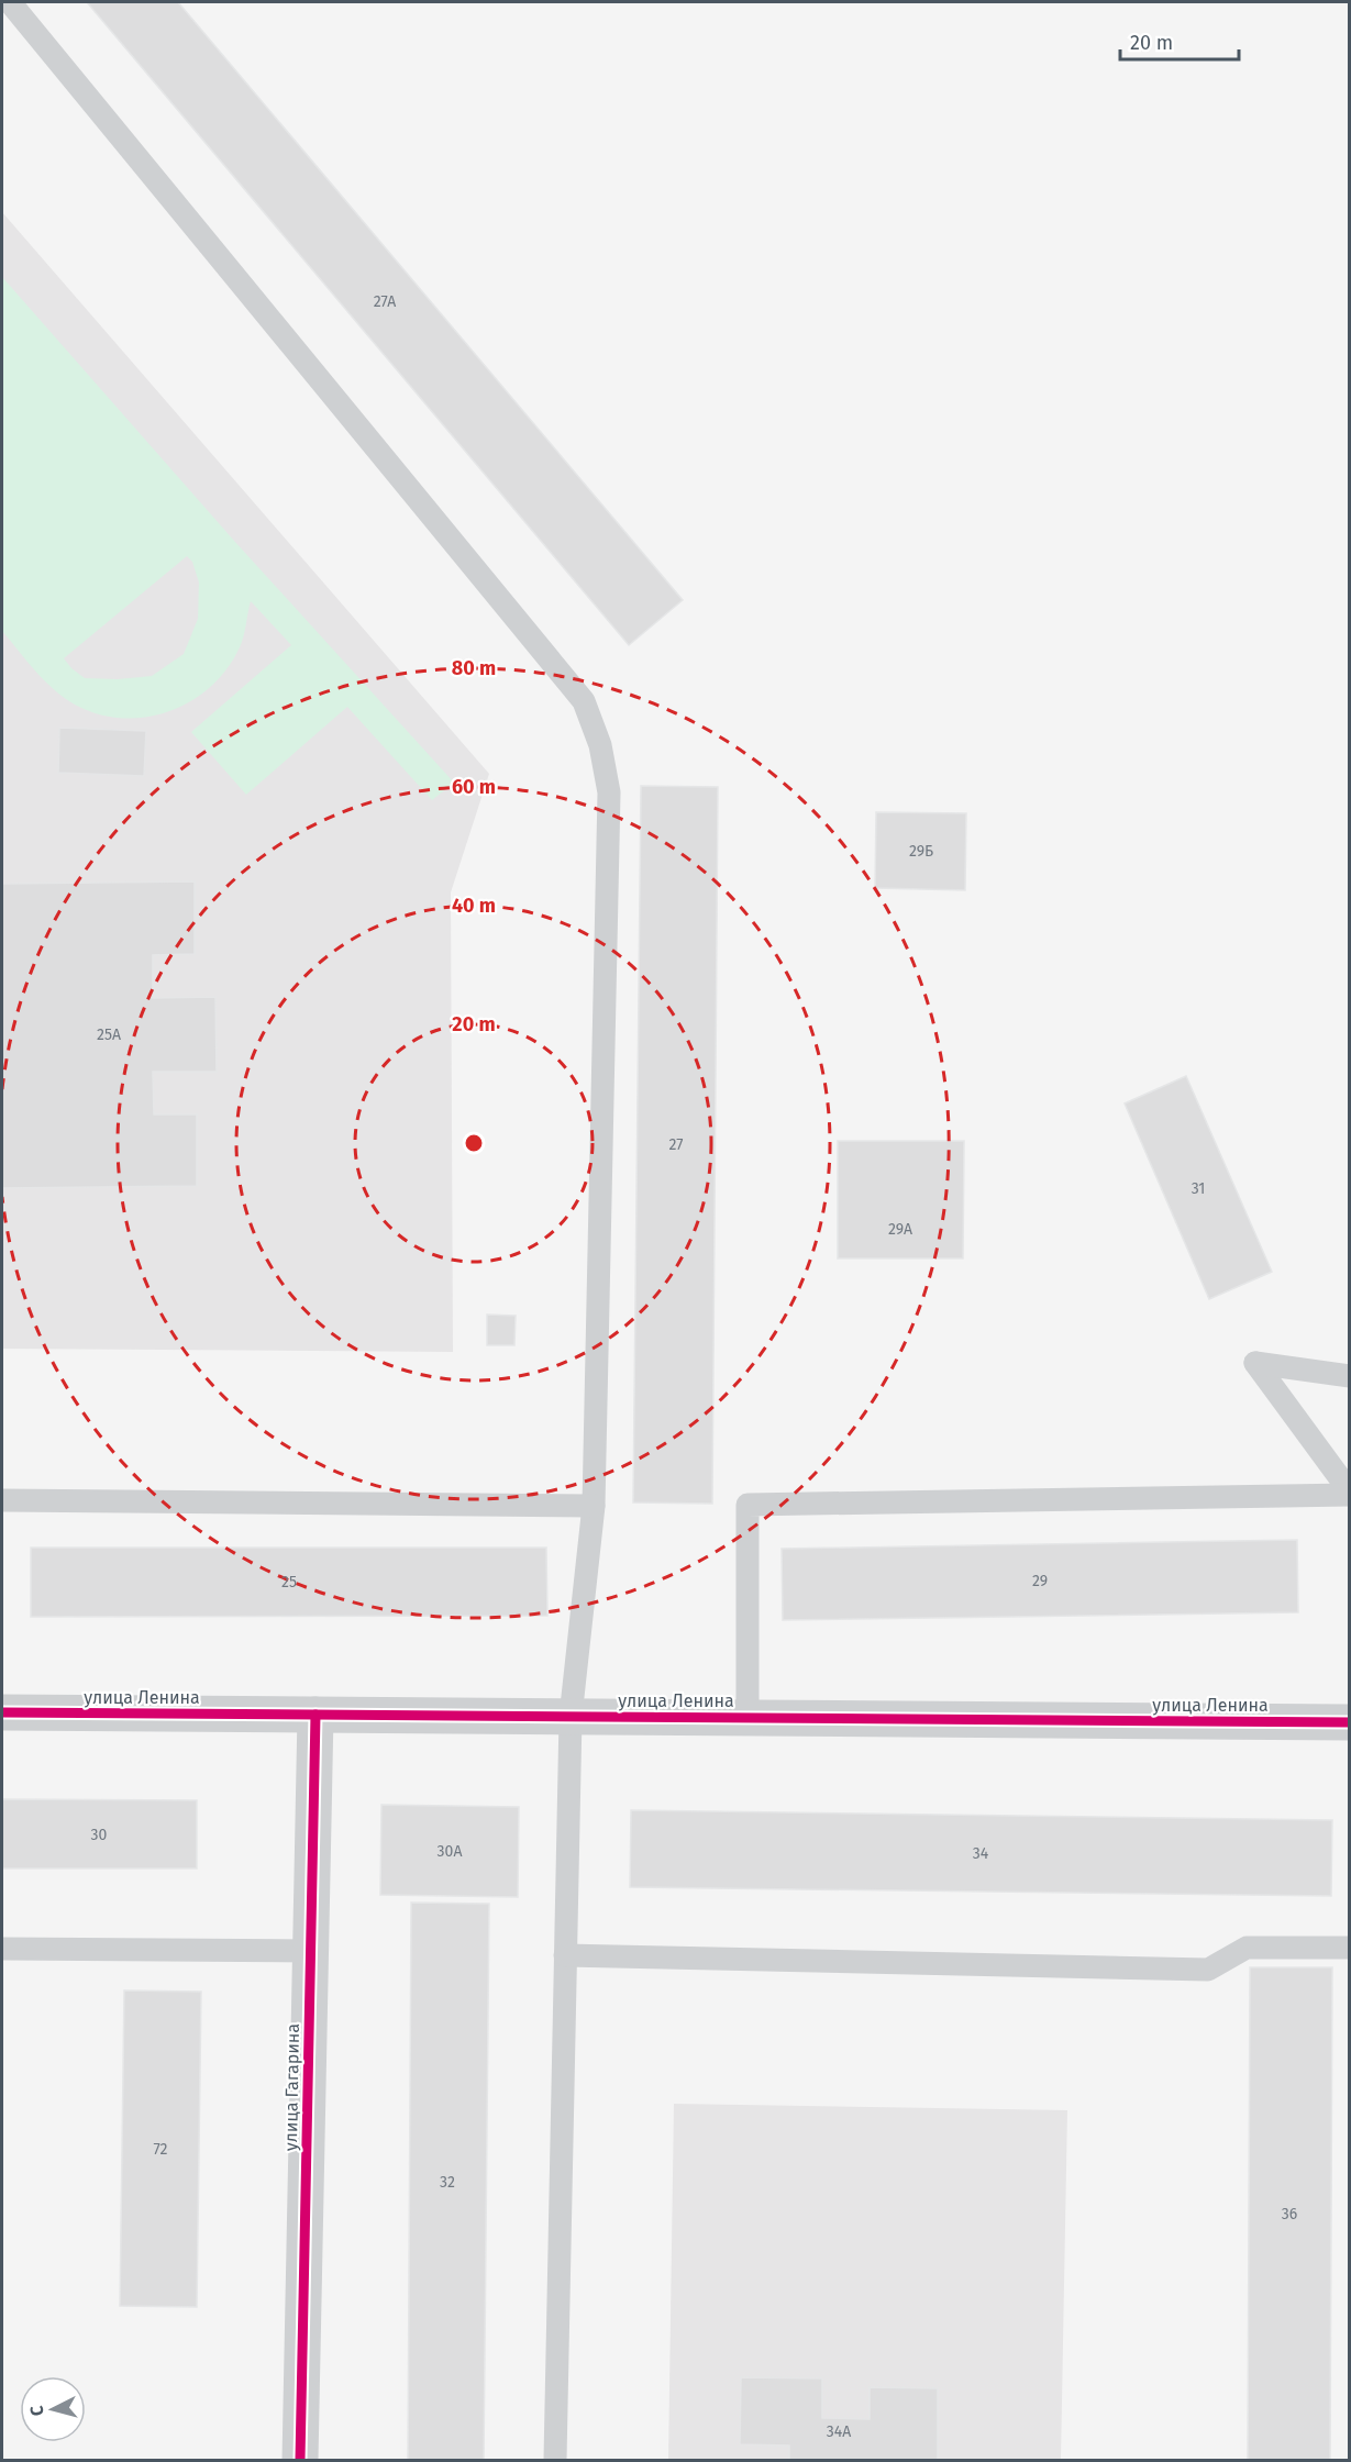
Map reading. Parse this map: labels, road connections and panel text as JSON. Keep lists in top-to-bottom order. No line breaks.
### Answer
{"streets":{"street":["улица Ленина","улица Гагарина"]},"crossings":[["улица Ленина","улица Гагарина"]],"house_numbers":["27А","29Б","25А","27","31","29А","29","25","30","30А","34","72","32","36","34А"],"scale_bar":"20 m","north":"left","rings":["80 m","60 m","40 m","20 m"]}
